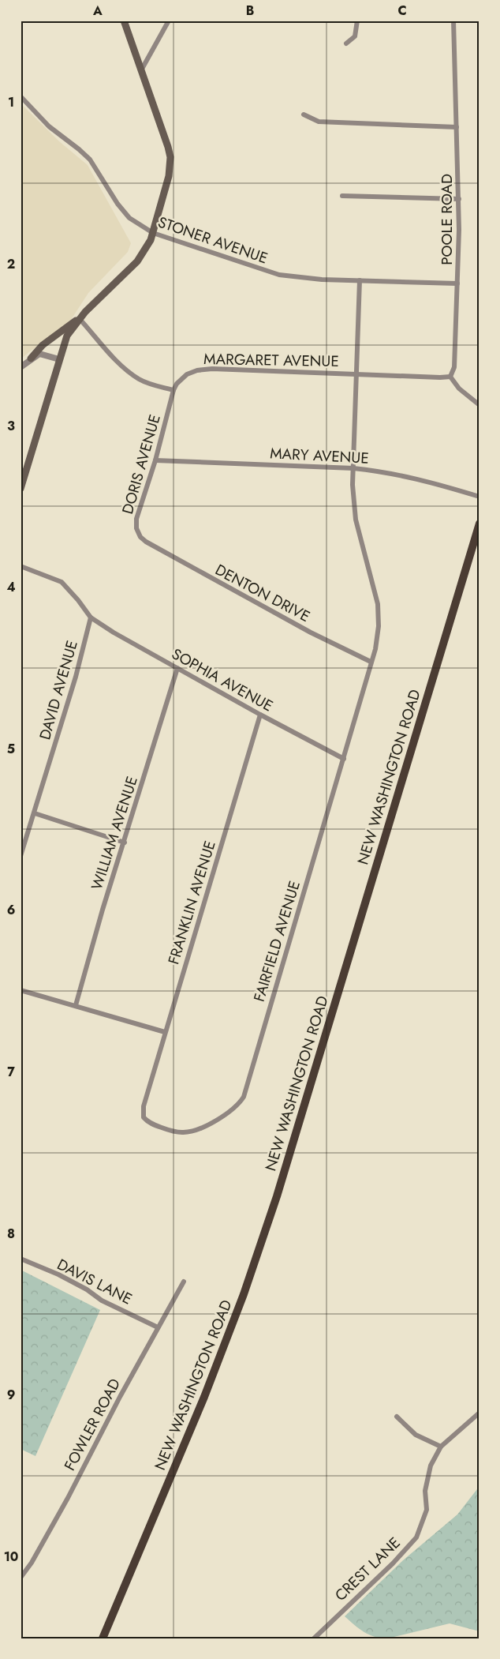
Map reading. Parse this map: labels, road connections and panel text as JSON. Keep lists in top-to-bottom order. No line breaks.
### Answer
{"streets":{"main road":["NEW WASHINGTON ROAD"],"street":["POOLE ROAD","STONER AVENUE","MARGARET AVENUE","MARY AVENUE","DORIS AVENUE","DENTON DRIVE","SOPHIA AVENUE","DAVID AVENUE","WILLIAM AVENUE","FRANKLIN AVENUE","FAIRFIELD AVENUE","DAVIS LANE","FOWLER ROAD","CREST LANE"]},"crossings":[["POOLE ROAD","STONER AVENUE"],["POOLE ROAD","MARGARET AVENUE"],["STONER AVENUE","FAIRFIELD AVENUE"],["MARGARET AVENUE","DORIS AVENUE"],["MARGARET AVENUE","FAIRFIELD AVENUE"],["MARY AVENUE","DORIS AVENUE"],["MARY AVENUE","FAIRFIELD AVENUE"],["DORIS AVENUE","DENTON DRIVE"],["DENTON DRIVE","FAIRFIELD AVENUE"],["SOPHIA AVENUE","DAVID AVENUE"],["SOPHIA AVENUE","WILLIAM AVENUE"],["SOPHIA AVENUE","FRANKLIN AVENUE"],["SOPHIA AVENUE","FAIRFIELD AVENUE"],["FRANKLIN AVENUE","FAIRFIELD AVENUE"],["DAVIS LANE","FOWLER ROAD"]],"grid":{"columns":["A","B","C"],"rows":["1","2","3","4","5","6","7","8","9","10"]}}
